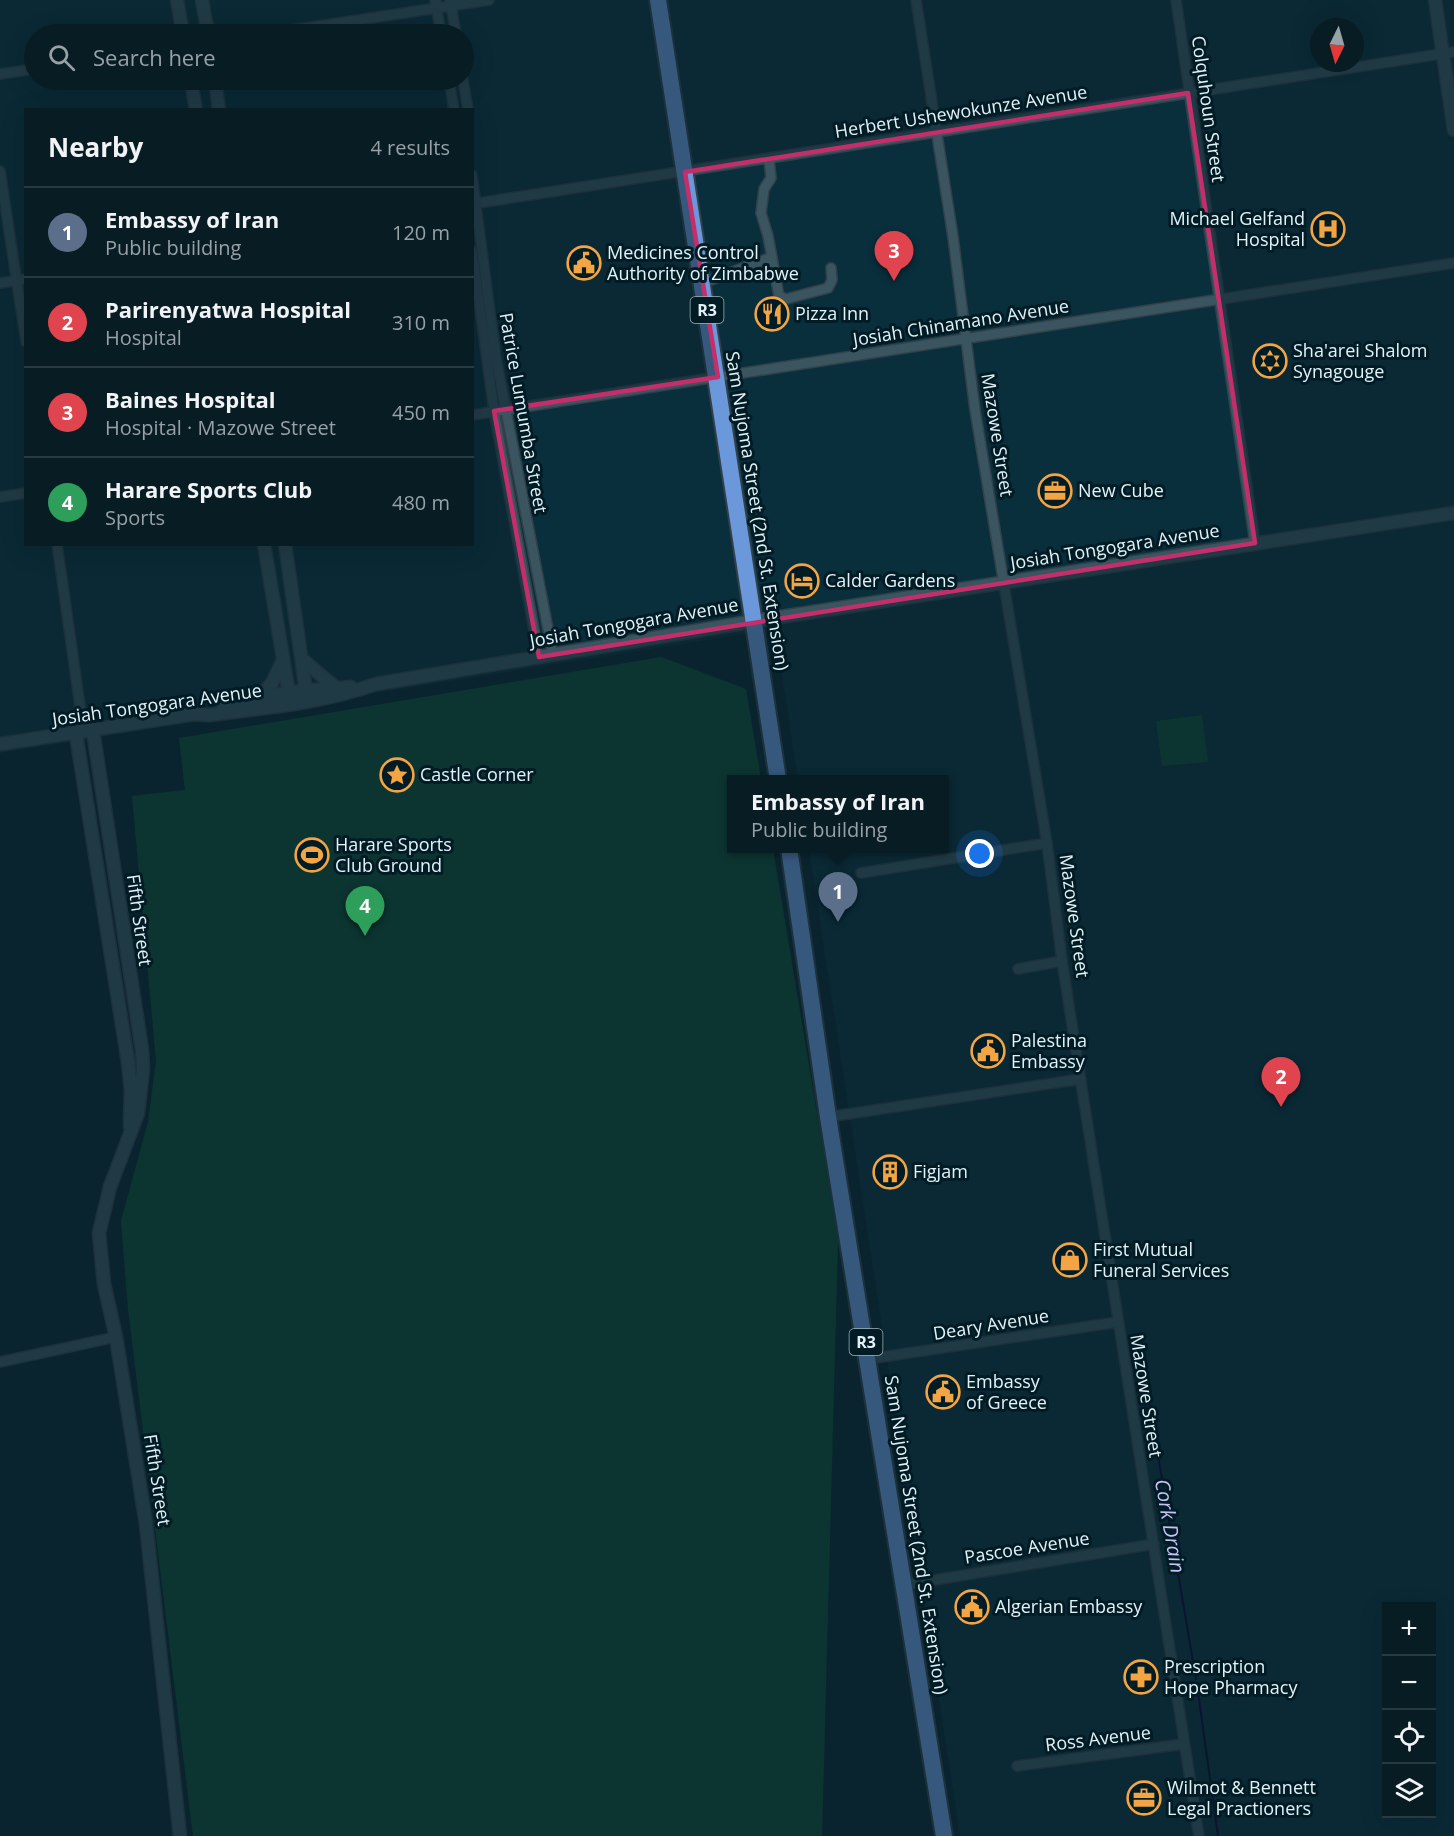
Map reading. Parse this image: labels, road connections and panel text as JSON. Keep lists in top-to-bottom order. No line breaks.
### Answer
{"streets":{"highway":["R3","Sam Nujoma Street (2nd St. Extension)"],"main road":["Josiah Tongogara Avenue","Fifth Street"],"street":["Colquhoun Street","Herbert Ushewokunze Avenue","Josiah Chinamano Avenue","Patrice Lumumba Street","Mazowe Street","Deary Avenue","Pascoe Avenue","Ross Avenue"]},"crossings":[["Colquhoun Street","Herbert Ushewokunze Avenue"],["Colquhoun Street","Josiah Chinamano Avenue"],["Colquhoun Street","Josiah Tongogara Avenue"],["Herbert Ushewokunze Avenue","Patrice Lumumba Street"],["Herbert Ushewokunze Avenue","Mazowe Street"],["Herbert Ushewokunze Avenue","Sam Nujoma Street (2nd St. Extension)"],["Josiah Chinamano Avenue","Patrice Lumumba Street"],["Josiah Chinamano Avenue","Mazowe Street"],["Josiah Chinamano Avenue","Sam Nujoma Street (2nd St. Extension)"],["Patrice Lumumba Street","Josiah Tongogara Avenue"],["Mazowe Street","Josiah Tongogara Avenue"],["Mazowe Street","Deary Avenue"],["Mazowe Street","Pascoe Avenue"],["Mazowe Street","Ross Avenue"],["Sam Nujoma Street (2nd St. Extension)","Josiah Tongogara Avenue"],["Sam Nujoma Street (2nd St. Extension)","Deary Avenue"],["Sam Nujoma Street (2nd St. Extension)","Pascoe Avenue"],["Josiah Tongogara Avenue","Fifth Street"]],"water":["Cork Drain"],"places":{"hospital":["Michael Gelfand Hospital"],"public building":["Medicines Control Authority of Zimbabwe","Palestina Embassy","Embassy of Greece","Algerian Embassy"],"restaurant":["Pizza Inn"],"synagogue":["Sha'arei Shalom Synagouge"],"office":["New Cube","Wilmot & Bennett Legal Practioners"],"hotel":["Calder Gardens"],"place":["Castle Corner"],"sports":["Harare Sports Club Ground"],"building":["Figjam"],"shop":["First Mutual Funeral Services"],"pharmacy":["Prescription Hope Pharmacy"]},"north":"bottom","page":{"search":"Search here","heading":["Nearby","4 results"],"list":[{"mark":"1","name":"Embassy of Iran","note":"Public building","value":"120 m"},{"mark":"2","name":"Parirenyatwa Hospital","note":"Hospital","value":"310 m"},{"mark":"3","name":"Baines Hospital","note":"Hospital · Mazowe Street","value":"450 m"},{"mark":"4","name":"Harare Sports Club","note":"Sports","value":"480 m"}],"pins":["3","1","4","2"],"popup":["Embassy of Iran","Public building"],"map_buttons":["+","−"]}}
